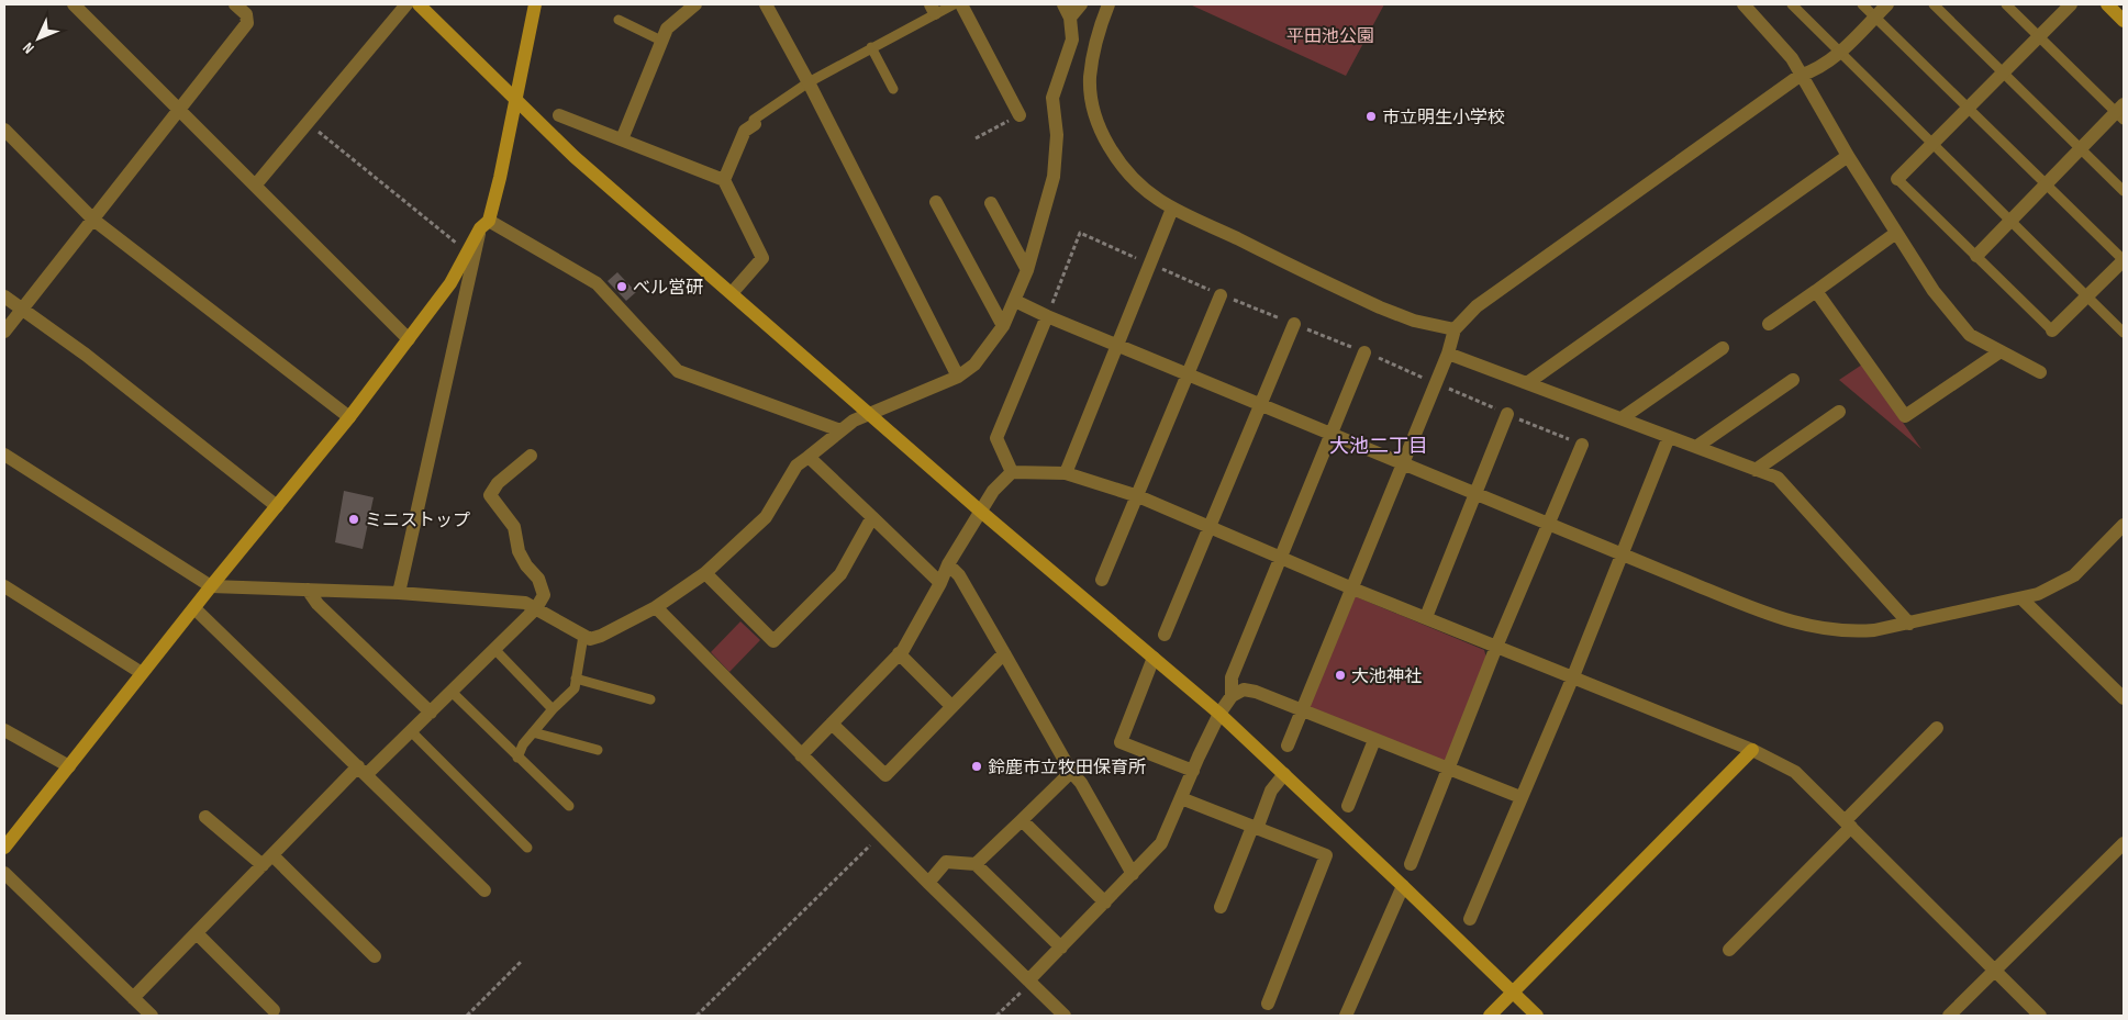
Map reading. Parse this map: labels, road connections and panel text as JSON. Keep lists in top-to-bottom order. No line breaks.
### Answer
{"districts":["大池二丁目"],"parks":["平田池公園"],"places":["市立明生小学校","べル営研","ミニストップ","大池神社","鈴鹿市立牧田保育所"],"north":"bottom left"}
